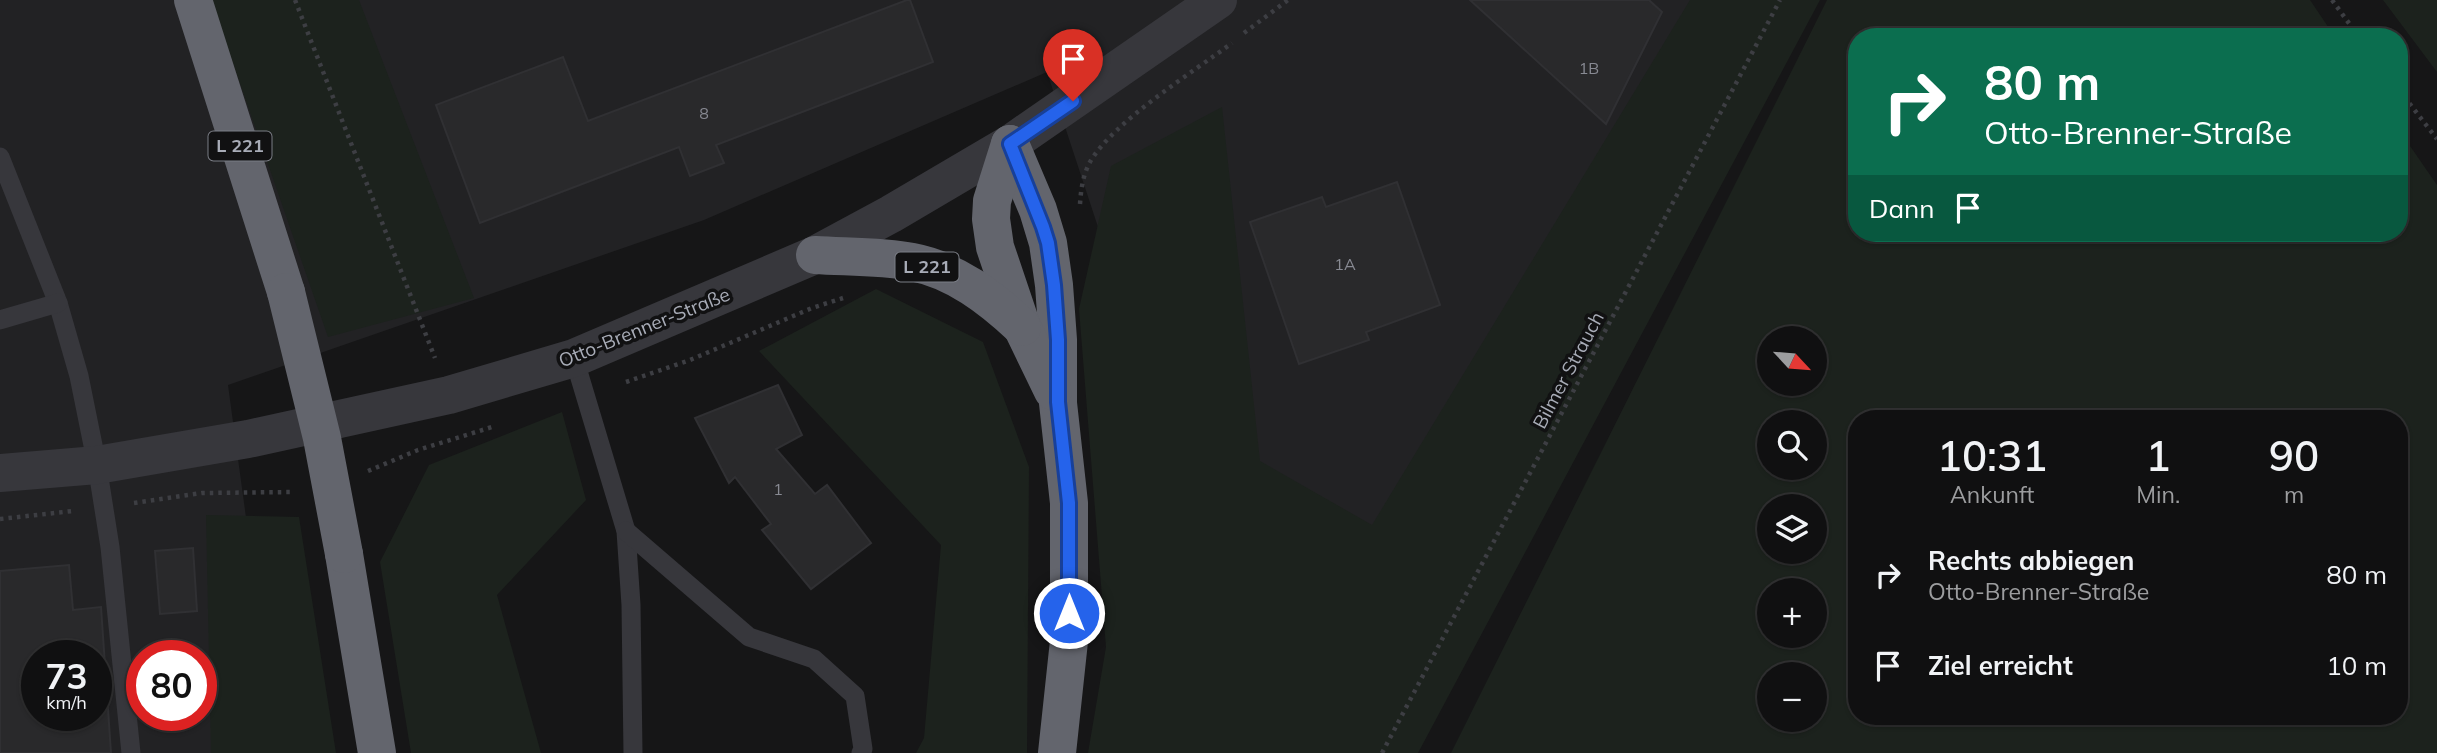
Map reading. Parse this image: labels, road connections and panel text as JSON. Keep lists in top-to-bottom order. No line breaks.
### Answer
{"streets":{"highway":["L 221"],"street":["Otto-Brenner-Straße"],"path":["Bilmer Strauch"]},"crossings":[["L 221","Otto-Brenner-Straße"]],"house_numbers":["1B","8","1A","1"],"north":"bottom right","page":{"turn":["80 m","Otto-Brenner-Straße"],"then":"Dann","map_buttons":["+","−"],"eta":["10:31","Ankunft","1","Min.","90","m"],"list":[{"name":"Rechts abbiegen","note":"Otto-Brenner-Straße","value":"80 m"},{"name":"Ziel erreicht","value":"10 m"}],"speed":"73 km/h","limit":"80"}}
